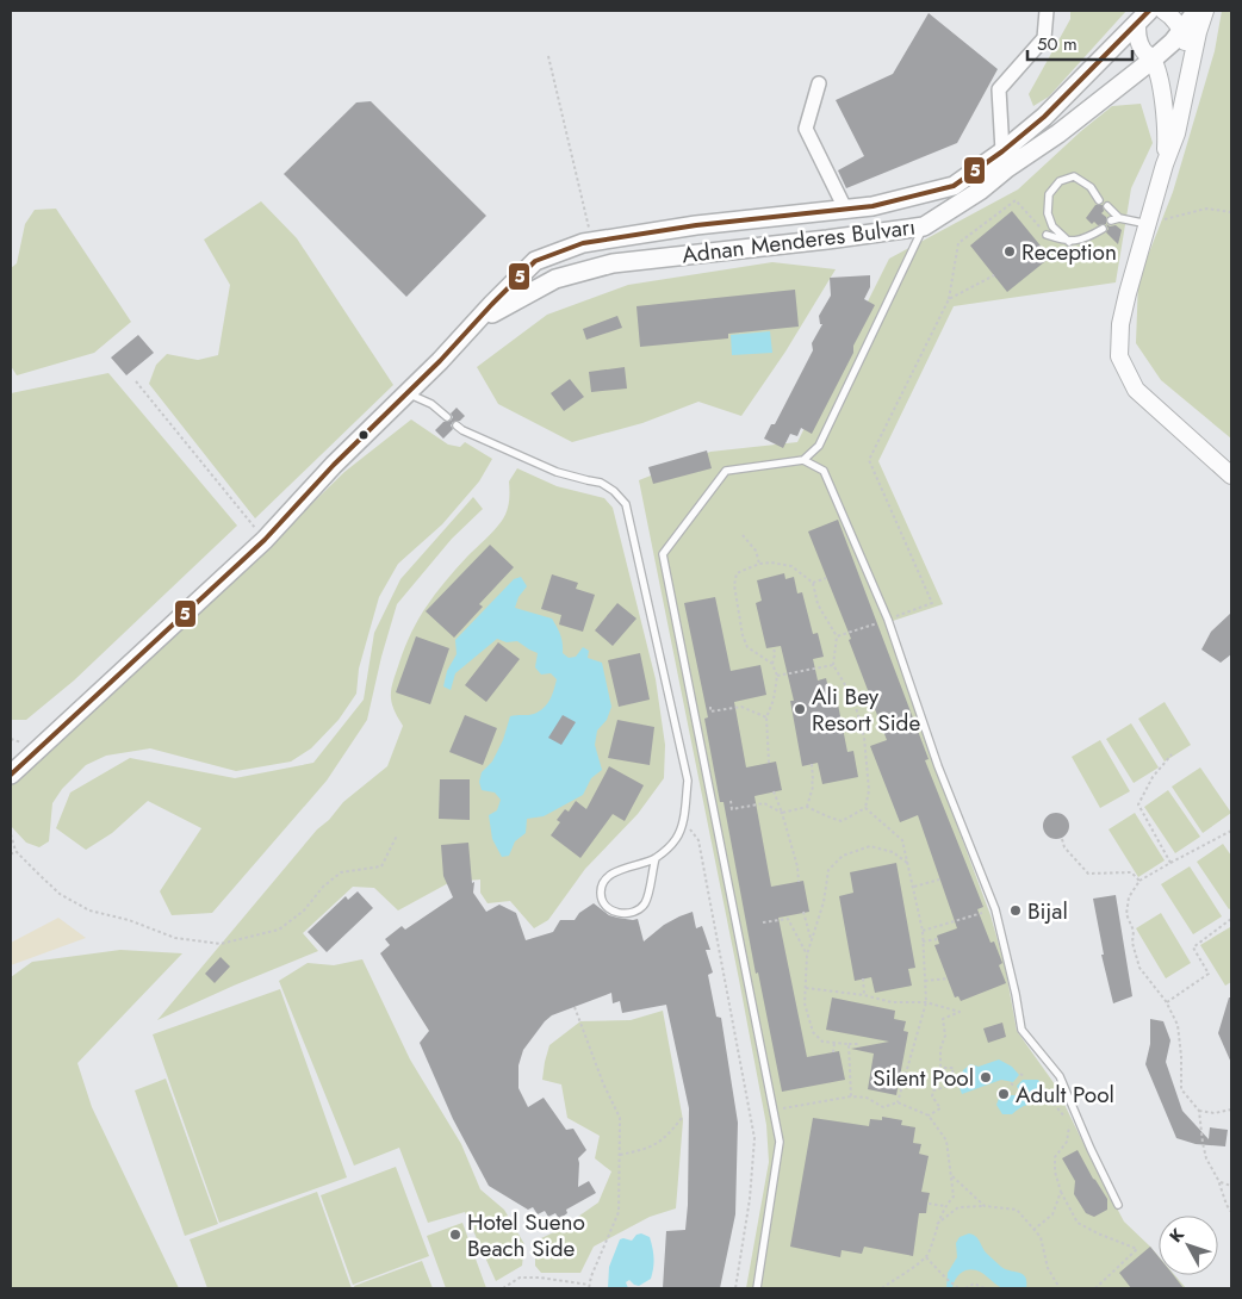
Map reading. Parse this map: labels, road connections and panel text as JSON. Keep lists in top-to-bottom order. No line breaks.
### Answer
{"streets":{"main road":["Adnan Menderes Bulvarı"]},"places":["Reception","Ali Bey Resort Side","Bijal","Silent Pool","Adult Pool","Hotel Sueno Beach Side"],"lines":["transit line 5"],"scale_bar":"50 m","north":"top left"}
